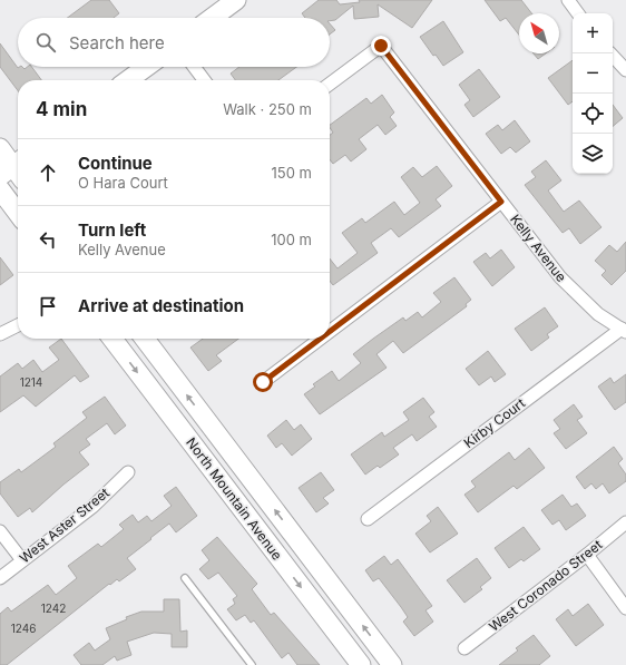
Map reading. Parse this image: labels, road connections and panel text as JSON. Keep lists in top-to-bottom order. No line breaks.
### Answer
{"streets":{"main road":["North Mountain Avenue"],"street":["Kelly Avenue","Kirby Court","West Aster Street","West Coronado Street"]},"crossings":[["Kelly Avenue","Kirby Court"]],"house_numbers":["1214","1242","1246"],"north":"top left","page":{"map_buttons":["+","−"],"search":"Search here","heading":["4 min","Walk · 250 m"],"list":[["Continue","O Hara Court","150 m"],["Turn left","Kelly Avenue","100 m"],"Arrive at destination"]}}
